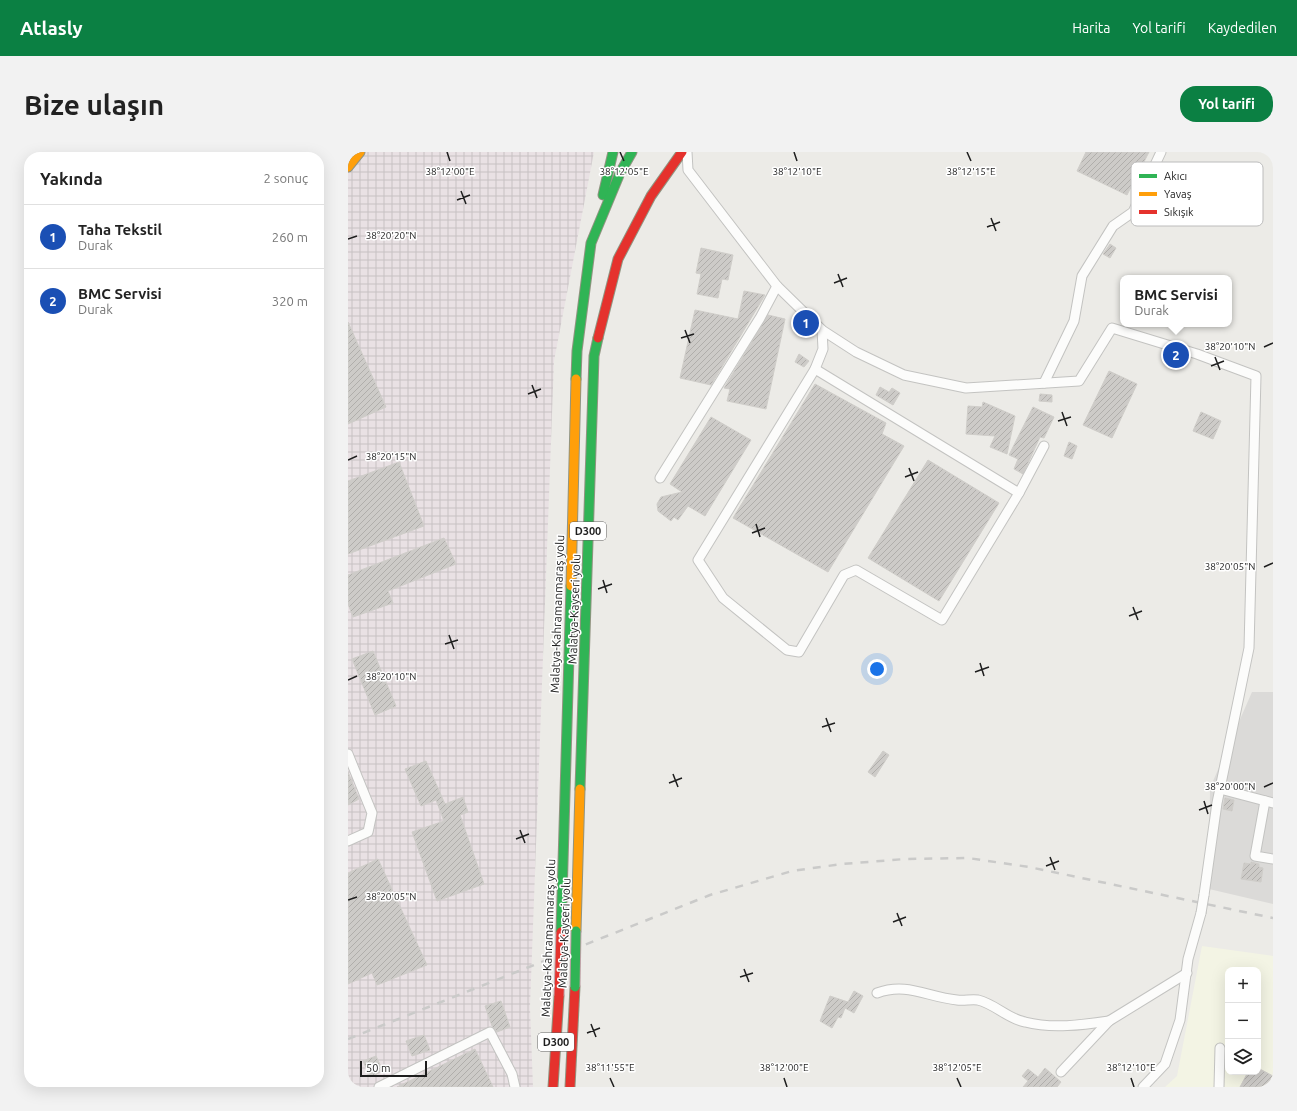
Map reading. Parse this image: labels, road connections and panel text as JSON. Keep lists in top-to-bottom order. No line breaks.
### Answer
{"streets":{"main road":["D300","Malatya-Kayseri yolu","Malatya-Kahramanmaraş yolu"]},"legend":["Akıcı","Yavaş","Sıkışık"],"scale_bar":"50 m","page":{"header":"Atlasly","nav":["Harita","Yol tarifi","Kaydedilen"],"buttons":"Yol tarifi","title":"Bize ulaşın","heading":["Yakında","2 sonuç"],"list":[{"mark":"1","name":"Taha Tekstil","note":"Durak","value":"260 m"},{"mark":"2","name":"BMC Servisi","note":"Durak","value":"320 m"}],"popup":["BMC Servisi","Durak"],"pins":["1","2"],"map_buttons":["+","−"],"scale":"50 m"},"coordinates":["38°12'00\"E","38°12'05\"E","38°12'10\"E","38°12'15\"E","38°20'20\"N","38°20'10\"N","38°20'15\"N","38°20'05\"N","38°20'00\"N","38°11'55\"E"]}
